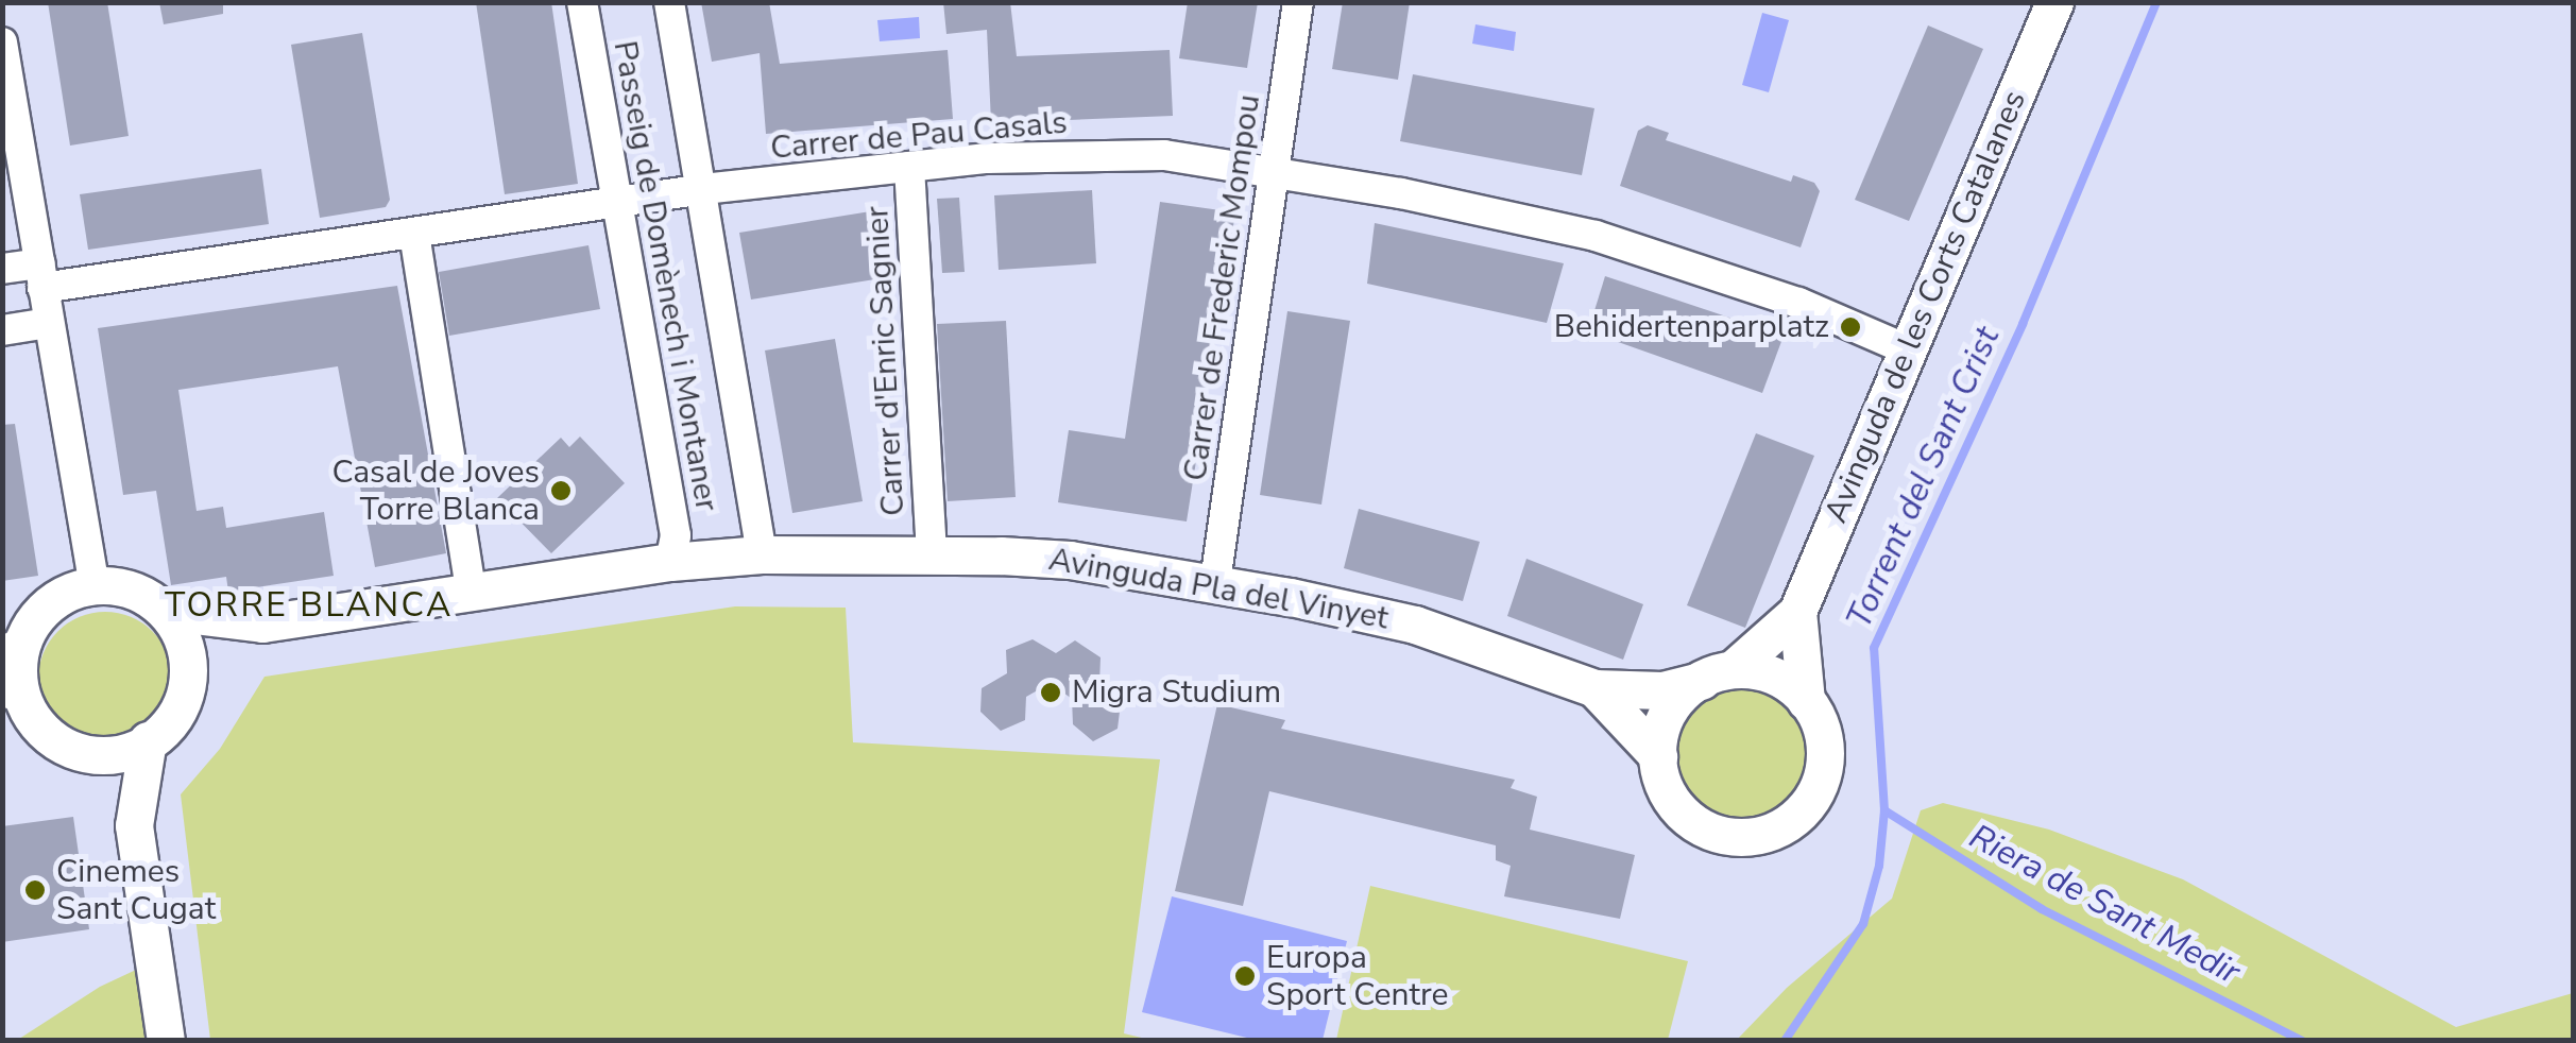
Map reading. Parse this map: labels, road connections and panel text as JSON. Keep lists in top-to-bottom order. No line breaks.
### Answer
{"streets":{"main road":["Avinguda de les Corts Catalanes","Avinguda Pla del Vinyet"],"street":["Carrer de Pau Casals","Passeig de Domènech i Montaner","Carrer de Frederic Mompou","Carrer d'Enric Sagnier"]},"crossings":[["Carrer de Pau Casals","Passeig de Domènech i Montaner"],["Carrer de Pau Casals","Carrer de Frederic Mompou"],["Carrer de Pau Casals","Avinguda de les Corts Catalanes"],["Carrer de Pau Casals","Carrer d'Enric Sagnier"],["Passeig de Domènech i Montaner","Avinguda Pla del Vinyet"],["Carrer de Frederic Mompou","Avinguda Pla del Vinyet"],["Avinguda de les Corts Catalanes","Avinguda Pla del Vinyet"],["Carrer d'Enric Sagnier","Avinguda Pla del Vinyet"]],"districts":["TORRE BLANCA"],"water":["Torrent del Sant Crist","Riera de Sant Medir"],"places":["Behidertenparplatz","Casal de Joves Torre Blanca","Migra Studium","Cinemes Sant Cugat","Europa Sport Centre"]}
